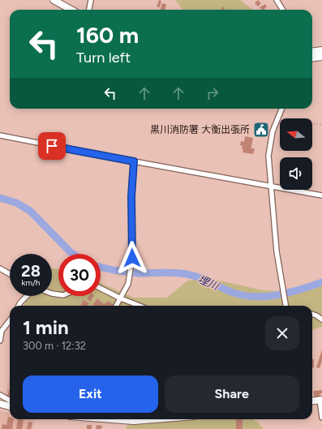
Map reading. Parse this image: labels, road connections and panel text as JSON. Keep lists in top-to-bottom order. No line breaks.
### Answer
{"water":["埋川"],"places":{"public building":["黒川消防署 大衡出張所"]},"north":"left","page":{"turn":["160 m","Turn left"],"speed":"28 km/h","limit":"30","heading":["1 min","300 m · 12:32"],"buttons":["Exit","Share"]}}
